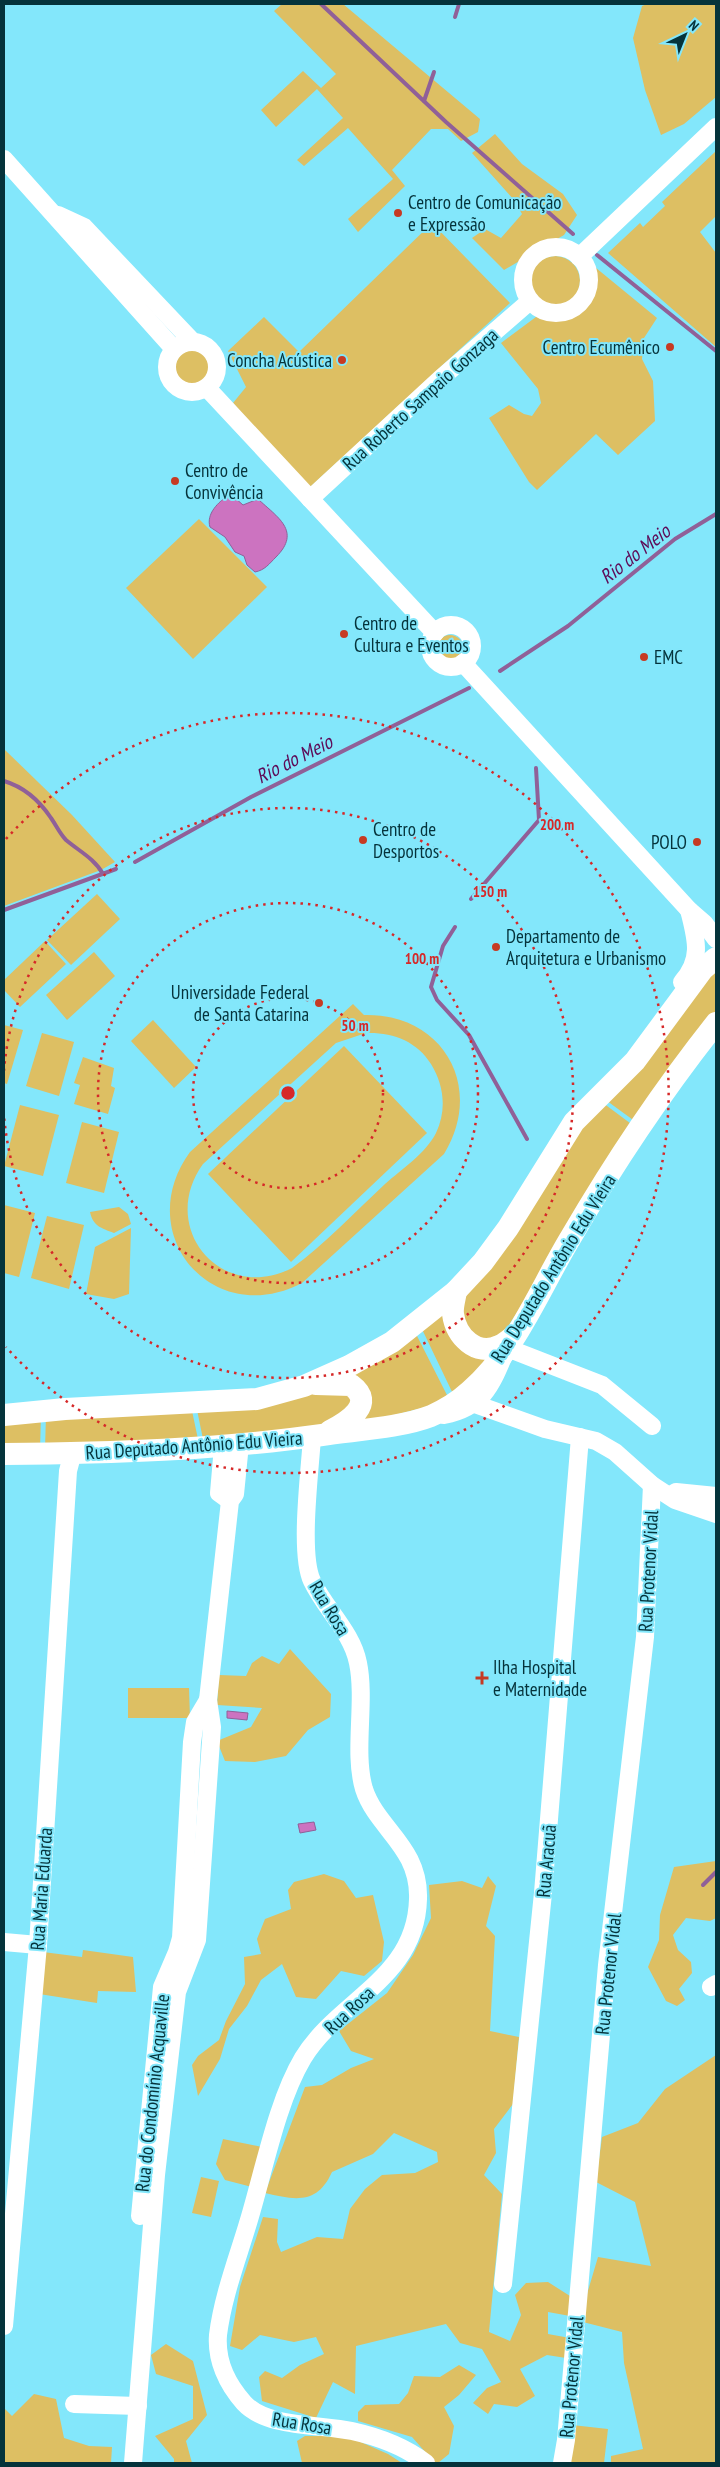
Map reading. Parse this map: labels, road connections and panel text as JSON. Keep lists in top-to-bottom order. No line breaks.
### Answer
{"streets":{"main road":["Rua Deputado Antônio Edu Vieira"],"street":["Rua Roberto Sampaio Gonzaga","Rua Protenor Vidal","Rua Rosa","Rua Aracuã","Rua Maria Eduarda","Rua do Condomínio Acquaville"]},"crossings":[["Rua Deputado Antônio Edu Vieira","Rua Rosa"],["Rua Deputado Antônio Edu Vieira","Rua Maria Eduarda"],["Rua Deputado Antônio Edu Vieira","Rua do Condomínio Acquaville"]],"water":["Rio do Meio"],"places":{"other":["Centro de Comunicação e Expressão","Centro Ecumênico","Concha Acústica","Centro de Convivência","Centro de Cultura e Eventos","EMC","Centro de Desportos","POLO","Departamento de Arquitetura e Urbanismo","Universidade Federal de Santa Catarina"],"health":["Ilha Hospital e Maternidade"]},"north":"top right","rings":["200 m","150 m","100 m","50 m"]}
